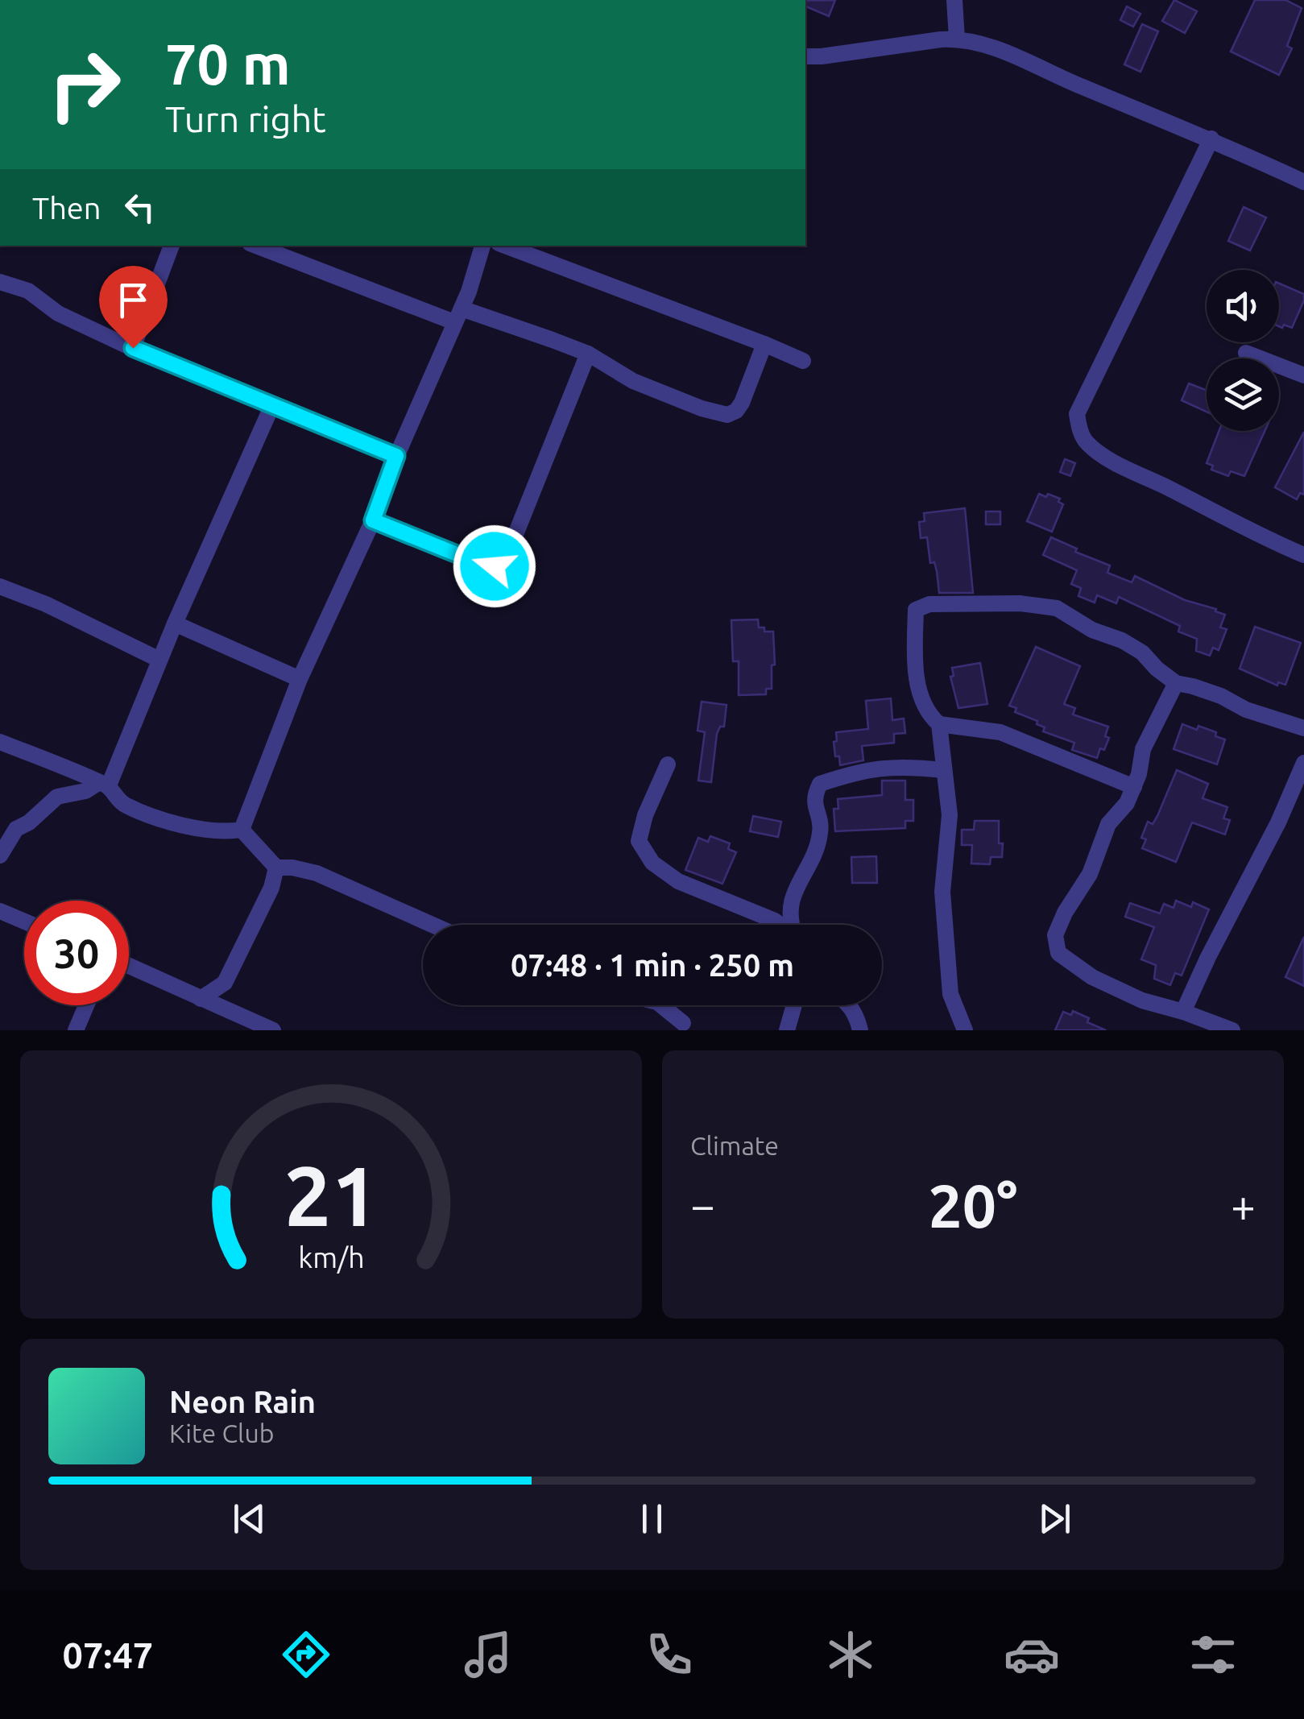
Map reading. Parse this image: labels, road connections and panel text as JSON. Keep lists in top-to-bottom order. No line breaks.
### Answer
{"page":{"turn":["70 m","Turn right"],"then":"Then","limit":"30","trip":"07:48 · 1 min · 250 m","tile":"Climate","heat":["−","20°","+"],"song":["Neon Rain","Kite Club"],"tabs":"07:47","gauge":["21","km/h"]}}
